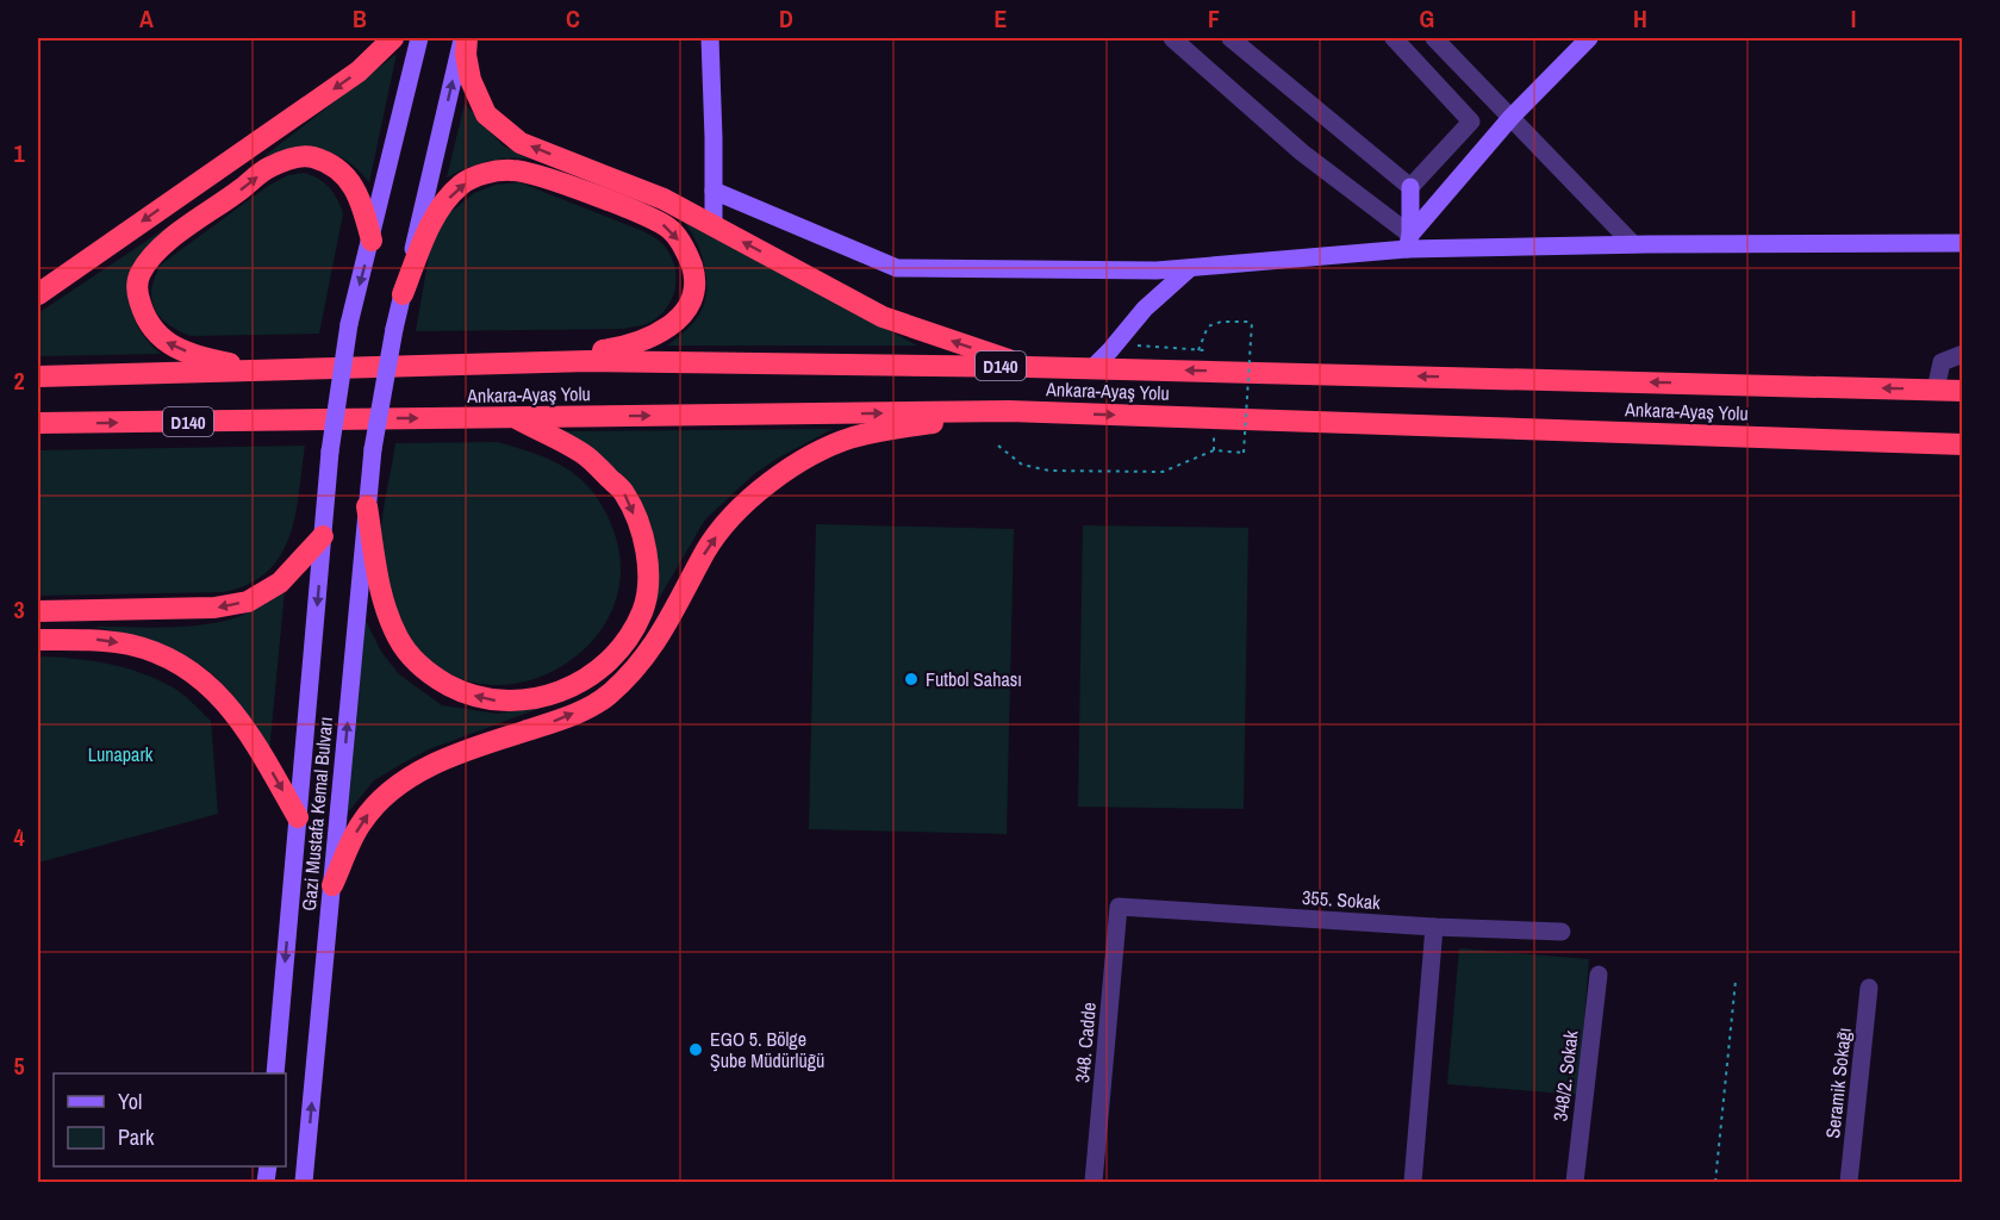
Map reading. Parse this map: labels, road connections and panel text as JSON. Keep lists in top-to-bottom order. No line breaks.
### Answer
{"streets":{"highway":["D140","Ankara-Ayaş Yolu"],"main road":["Gazi Mustafa Kemal Bulvarı"],"street":["355. Sokak","348. Cadde","348/2. Sokak","Seramik Sokağı"]},"crossings":[["355. Sokak","348. Cadde"]],"parks":["Lunapark"],"places":["Futbol Sahası","EGO 5. Bölge Şube Müdürlüğü"],"legend":["Yol","Park"],"grid":{"columns":["A","B","C","D","E","F","G","H","I"],"rows":["1","2","3","4","5"]}}
